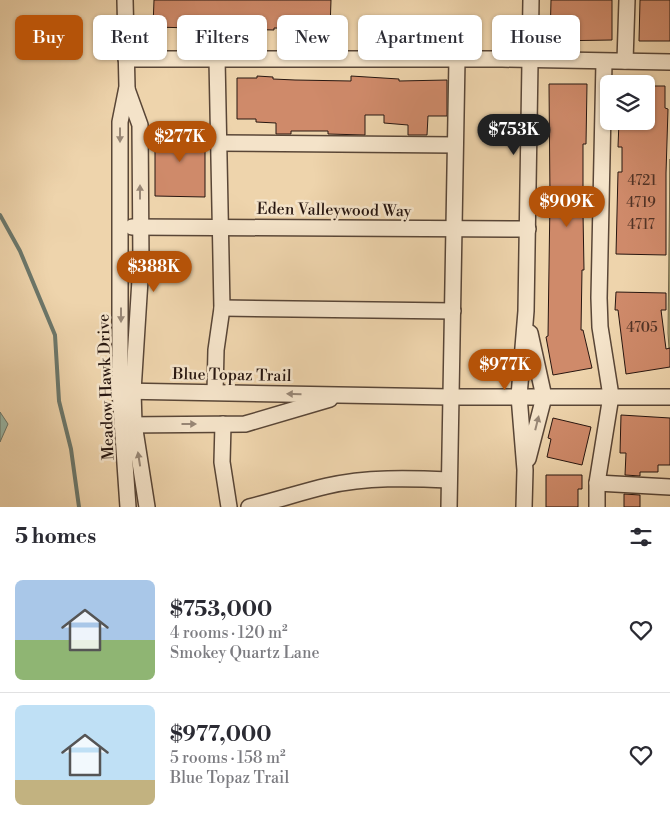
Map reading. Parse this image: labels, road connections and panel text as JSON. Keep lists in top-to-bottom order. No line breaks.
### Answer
{"streets":{"street":["Eden Valleywood Way","Blue Topaz Trail","Meadow Hawk Drive"]},"crossings":[["Eden Valleywood Way","Meadow Hawk Drive"],["Blue Topaz Trail","Meadow Hawk Drive"]],"house_numbers":["4721","4719","4717","4705"],"page":{"chip":["Buy","Rent","Filters","New","Apartment","House"],"price":["$753K","$277K","$909K","$388K","$977K"],"heading":"5 homes","list":[{"name":"$753,000","note":"4 rooms · 120 m² · Smokey Quartz Lane"},{"name":"$977,000","note":"5 rooms · 158 m² · Blue Topaz Trail"}]}}
